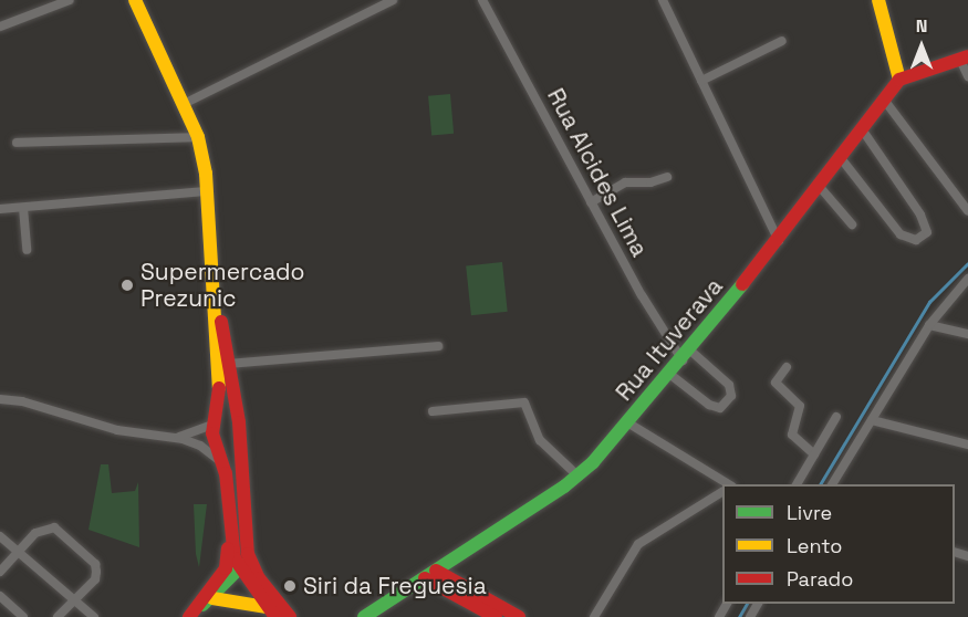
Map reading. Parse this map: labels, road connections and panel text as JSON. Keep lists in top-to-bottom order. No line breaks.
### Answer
{"streets":{"main road":["Rua Ituverava"],"street":["Rua Alcides Lima"]},"crossings":[["Rua Alcides Lima","Rua Ituverava"]],"places":["Supermercado Prezunic","Siri da Freguesia"],"legend":["Livre","Lento","Parado"],"north":"top"}
